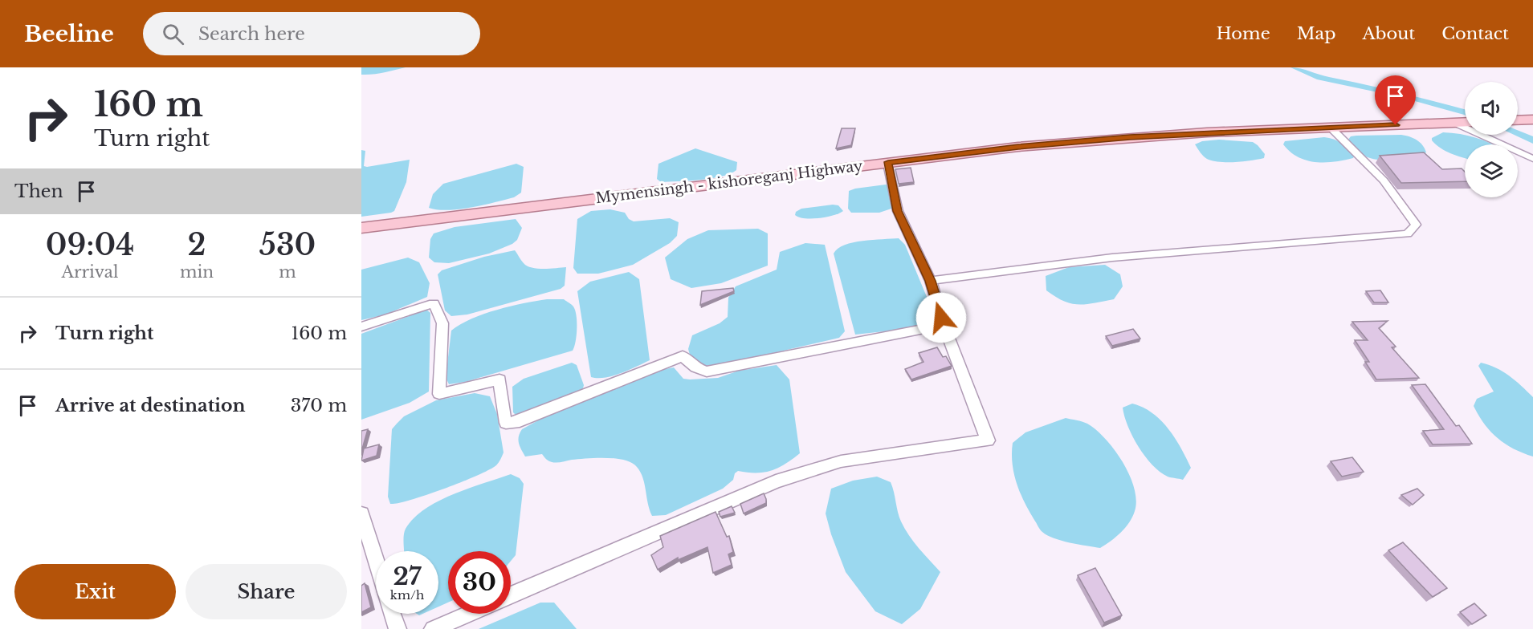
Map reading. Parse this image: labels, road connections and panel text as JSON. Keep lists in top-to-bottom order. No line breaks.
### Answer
{"streets":{"main road":["Mymensingh - kishoreganj Highway"]},"page":{"header":"Beeline","search":"Search here","nav":["Home","Map","About","Contact"],"turn":["160 m","Turn right"],"then":"Then","eta":["09:04","Arrival","2","min","530","m"],"list":[{"name":"Turn right","value":"160 m"},{"name":"Arrive at destination","value":"370 m"}],"speed":"27 km/h","limit":"30","buttons":["Exit","Share"]}}
